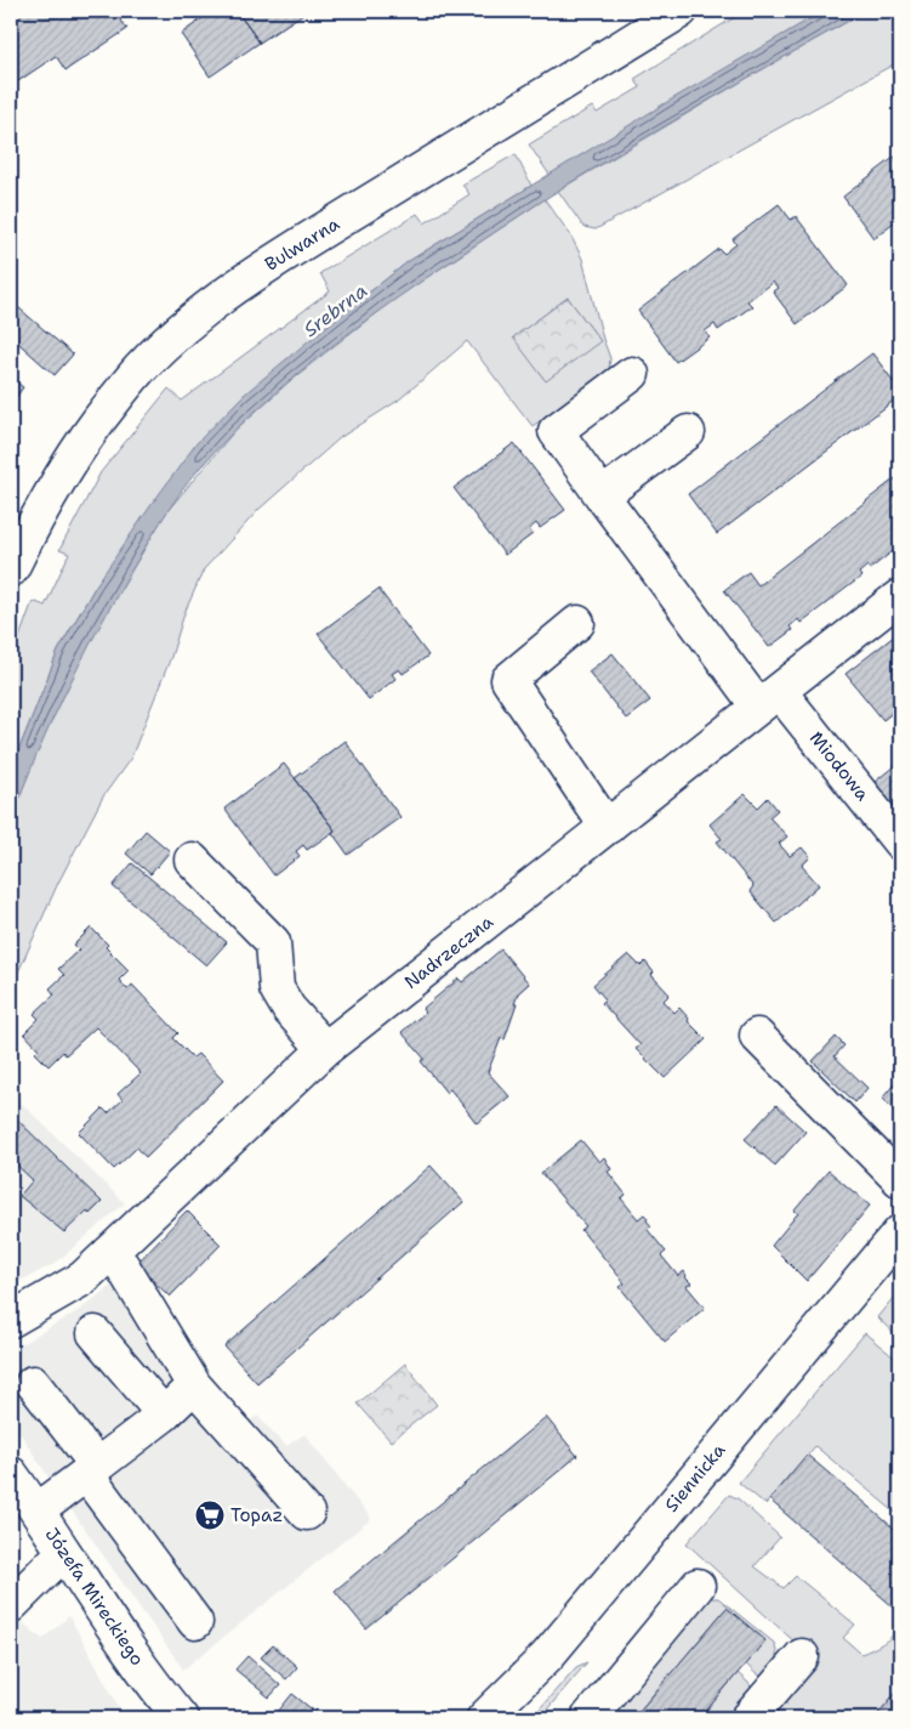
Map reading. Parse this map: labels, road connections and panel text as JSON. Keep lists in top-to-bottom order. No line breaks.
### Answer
{"streets":{"street":["Bulwarna","Miodowa","Nadrzeczna","Siennicka","Józefa Mireckiego"]},"crossings":[["Miodowa","Nadrzeczna"]],"water":["Srebrna"],"places":{"supermarket":["Topaz"]}}
